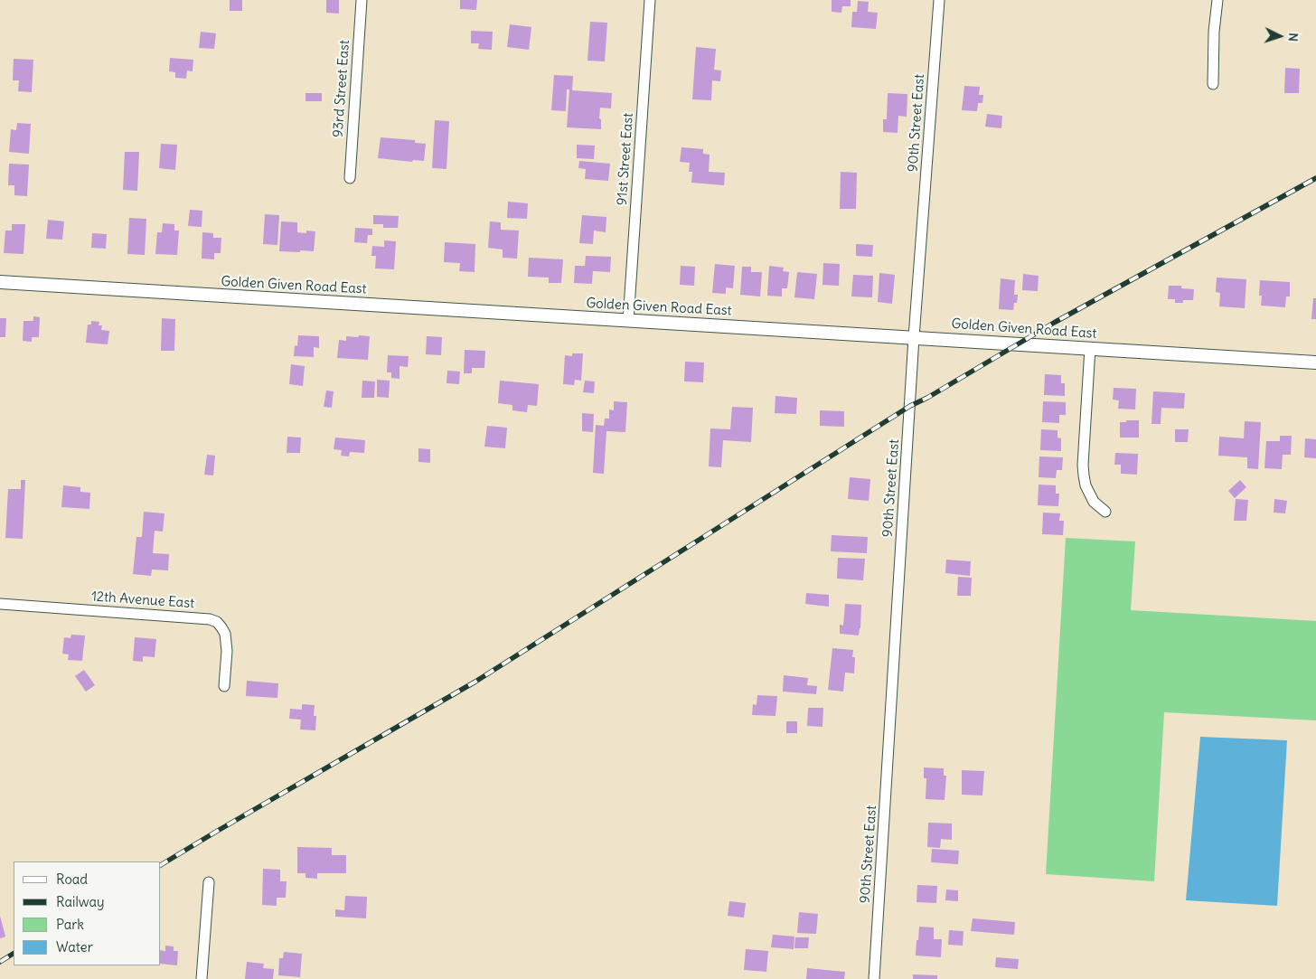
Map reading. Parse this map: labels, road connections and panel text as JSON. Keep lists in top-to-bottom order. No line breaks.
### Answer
{"streets":{"street":["93rd Street East","90th Street East","91st Street East","Golden Given Road East","12th Avenue East"]},"crossings":[["90th Street East","Golden Given Road East"],["91st Street East","Golden Given Road East"]],"legend":["Road","Railway","Park","Water"],"north":"right"}
